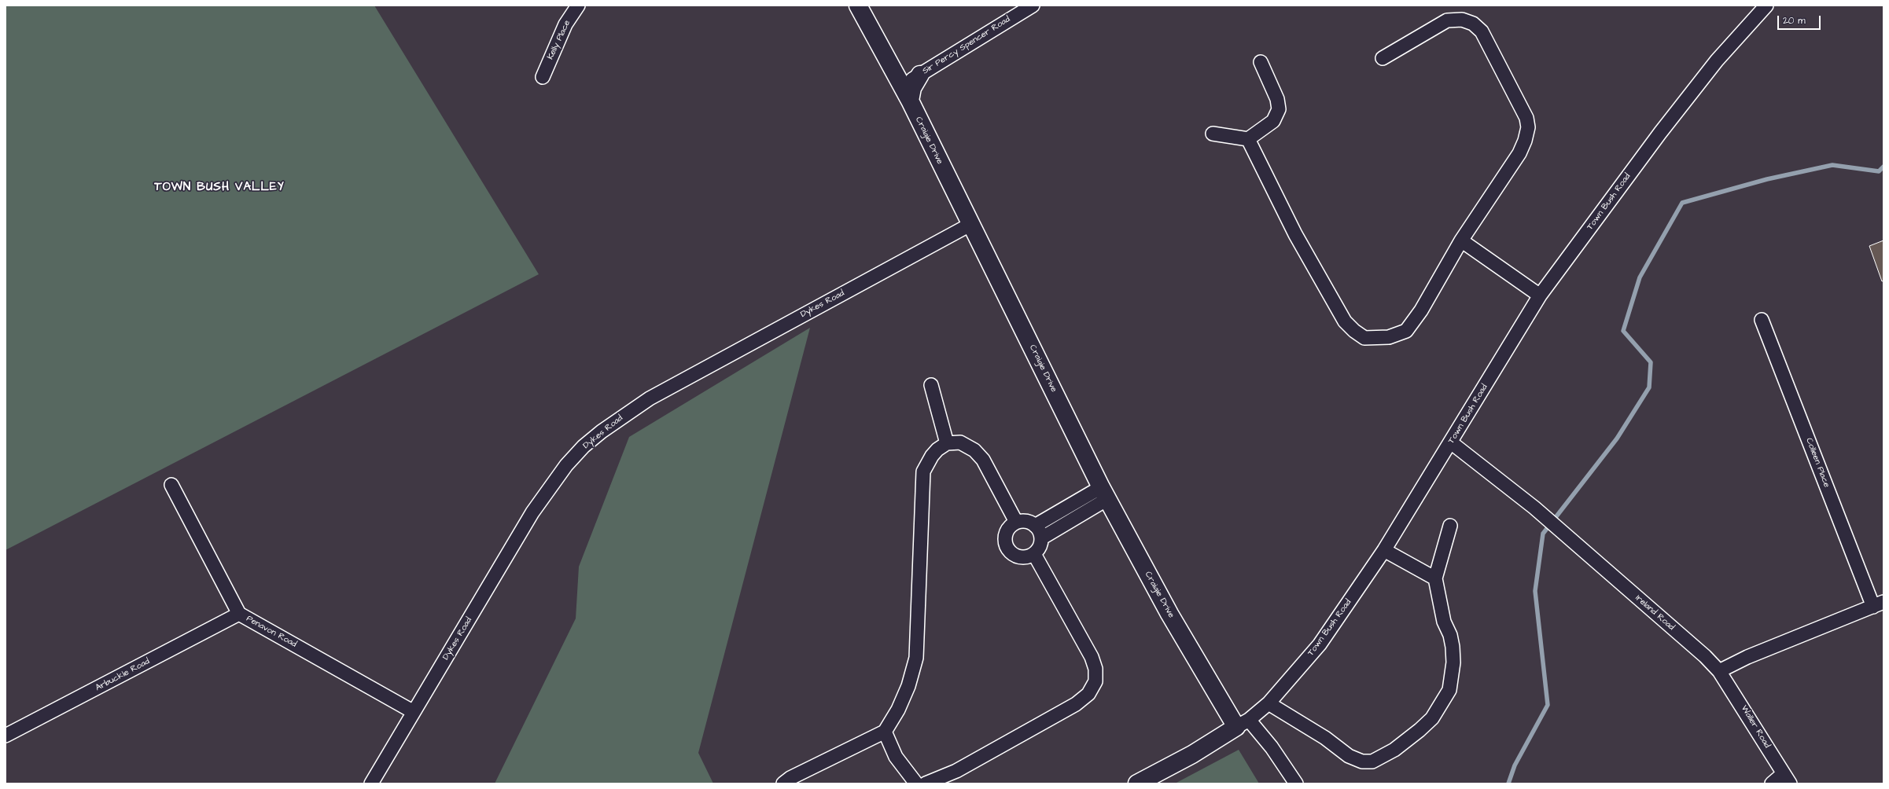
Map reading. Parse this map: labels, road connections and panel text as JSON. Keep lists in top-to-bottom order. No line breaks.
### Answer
{"streets":{"street":["Kelly Place","Sir Percy Spencer Road","Craigie Drive","Town Bush Road","Dykes Road","Colleen Place","Ireland Road","Penavon Road","Arbuckle Road","Waller Road"]},"crossings":[["Sir Percy Spencer Road","Craigie Drive"],["Craigie Drive","Town Bush Road"],["Craigie Drive","Dykes Road"],["Town Bush Road","Ireland Road"],["Dykes Road","Penavon Road"],["Ireland Road","Waller Road"],["Penavon Road","Arbuckle Road"]],"districts":["TOWN BUSH VALLEY"],"scale_bar":"20 m"}
